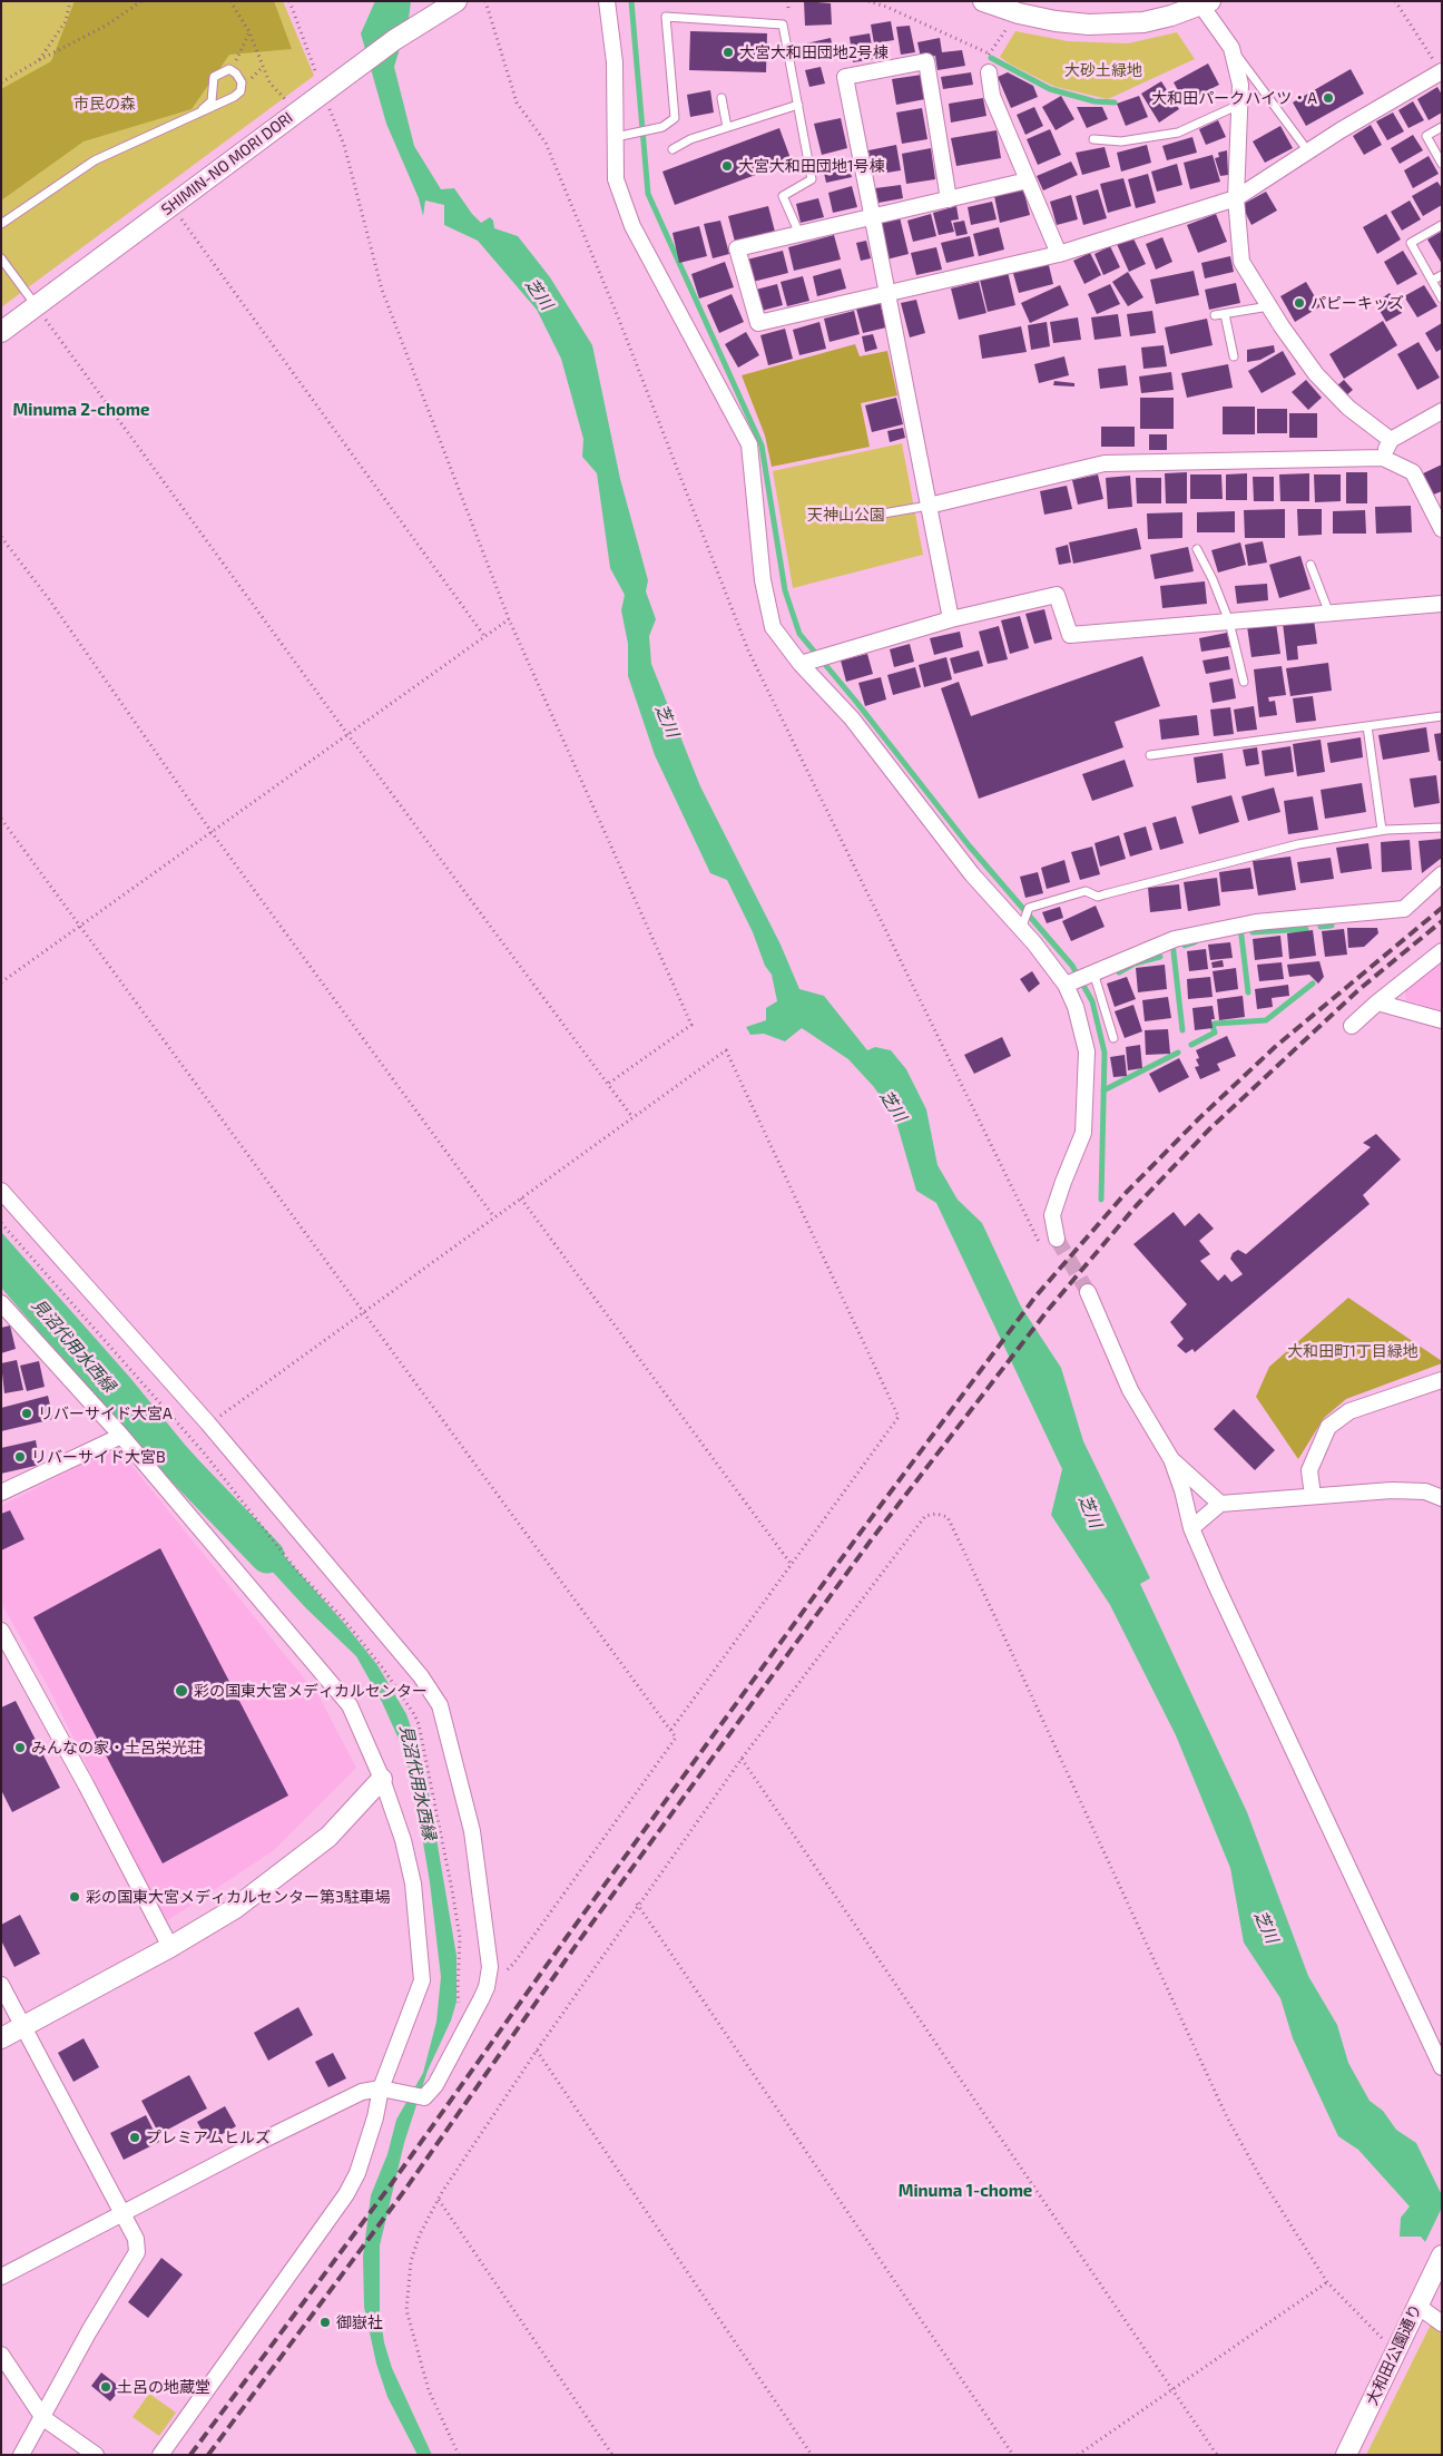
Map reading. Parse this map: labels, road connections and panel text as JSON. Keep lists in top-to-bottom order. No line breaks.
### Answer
{"streets":{"street":["SHIMIN-NO MORI DORI","大和田公園通り"]},"districts":["Minuma 2-chome","Minuma 1-chome"],"water":["芝川","見沼代用水西緑","見沼代用水西縁"],"parks":["大砂土緑地","市民の森","天神山公園","大和田町1丁目緑地"],"places":["大宮大和田団地2号棟","大和田パークハイツ・A","大宮大和田団地1号棟","パピーキッズ","リバーサイド大宮A","リバーサイド大宮B","彩の国東大宮メディカルセンター","みんなの家・土呂栄光荘","彩の国東大宮メディカルセンター第3駐車場","プレミアムヒルズ","御嶽社","土呂の地蔵堂"]}
